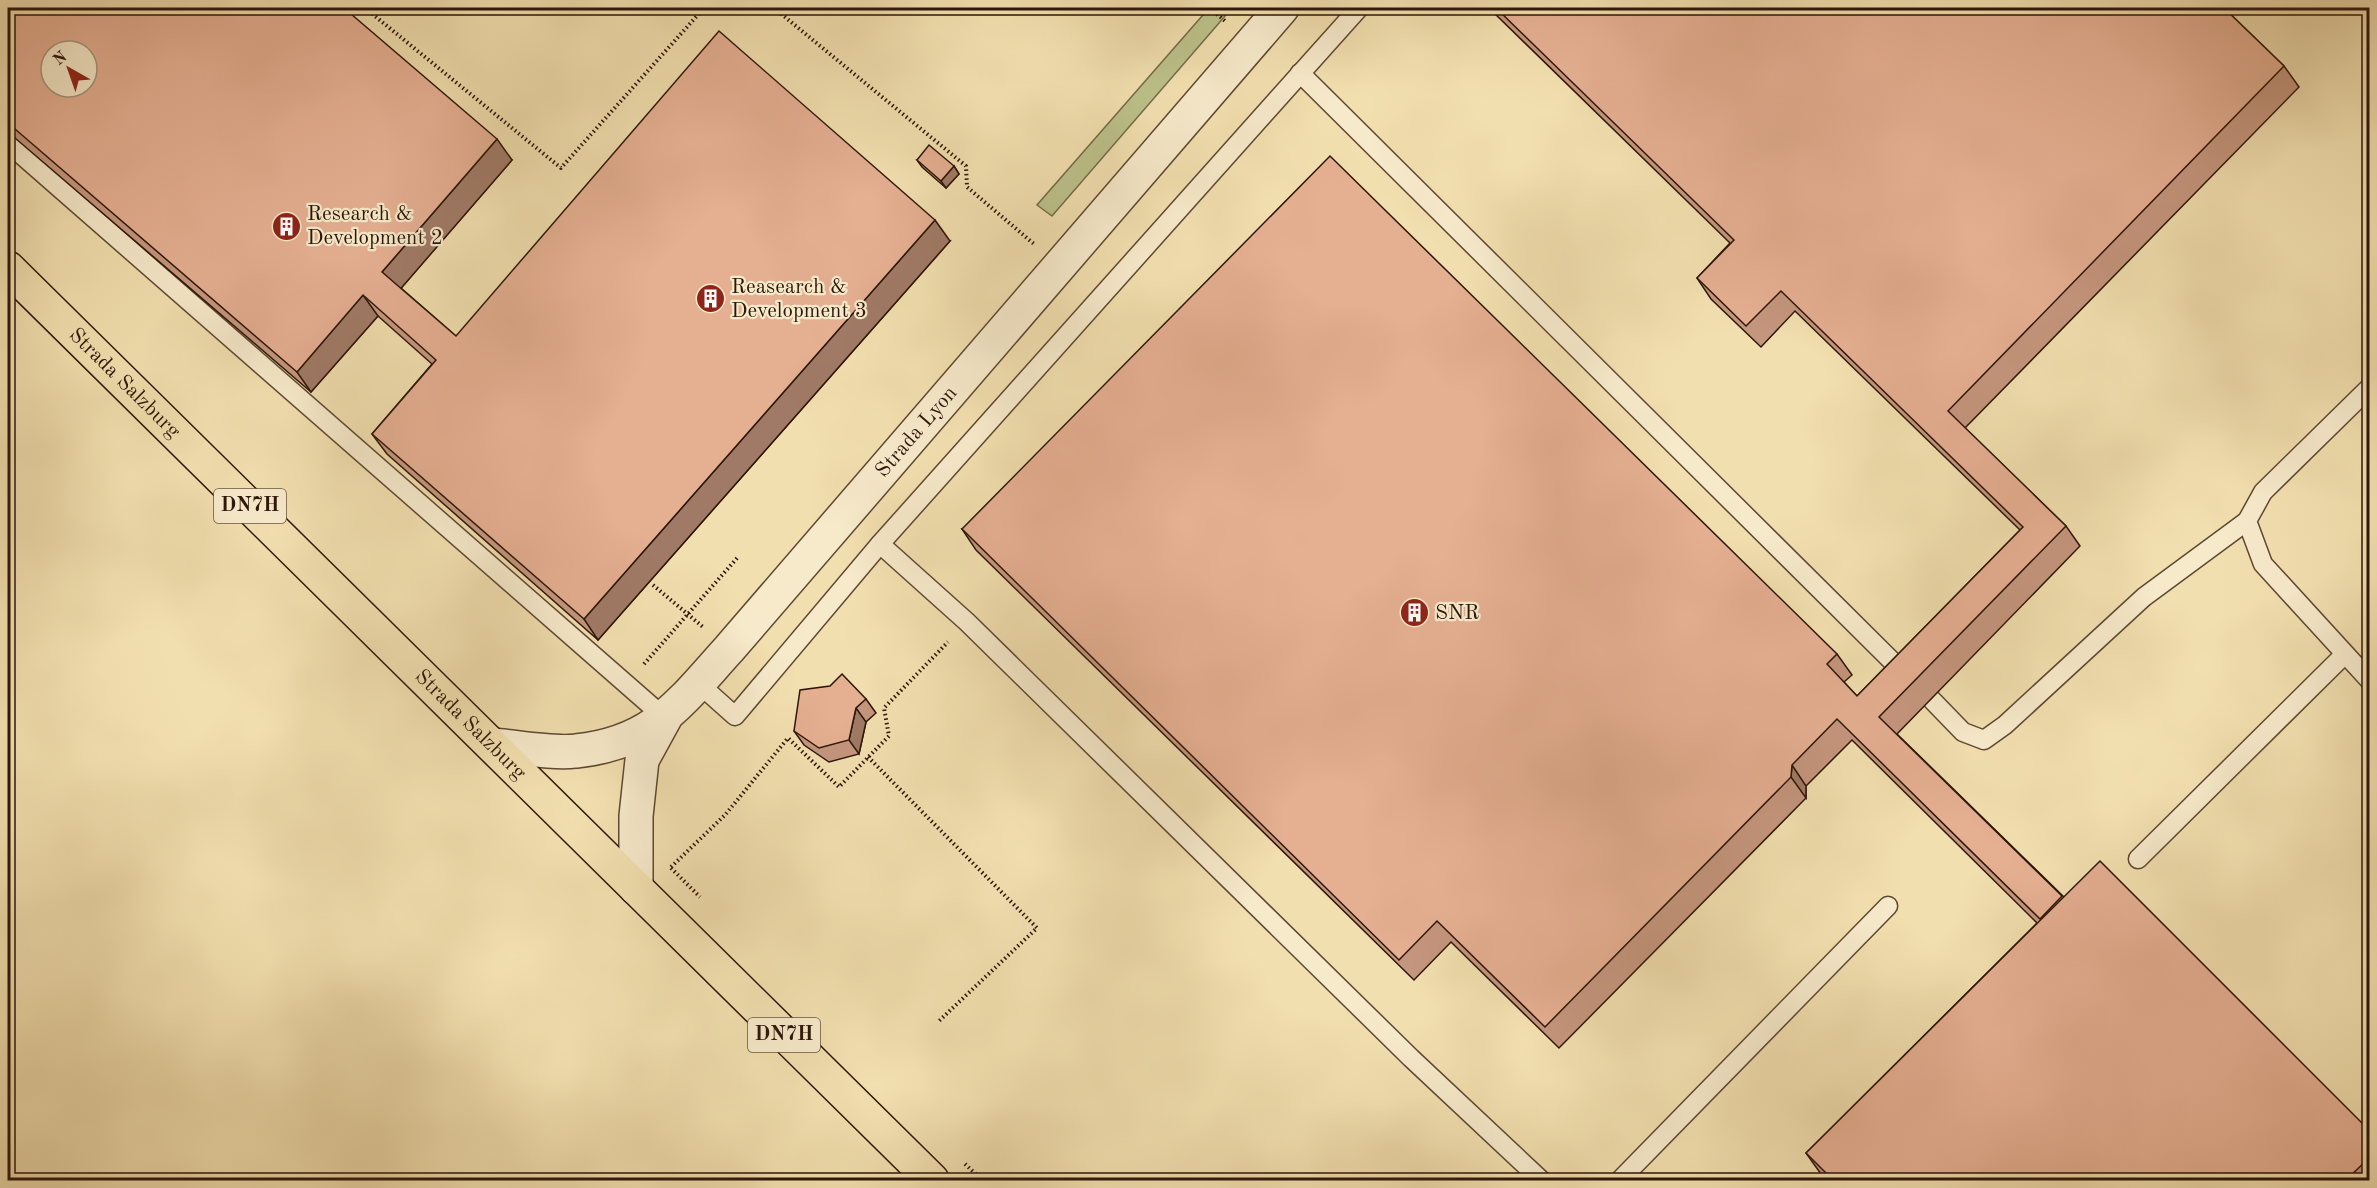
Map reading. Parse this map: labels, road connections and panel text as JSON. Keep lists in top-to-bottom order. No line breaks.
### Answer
{"streets":{"main road":["Strada Salzburg","DN7H"],"street":["Strada Lyon"]},"crossings":[["Strada Salzburg","Strada Lyon"]],"places":{"building":["Research & Development 2","Reasearch & Development 3","SNR"]},"north":"top left"}
